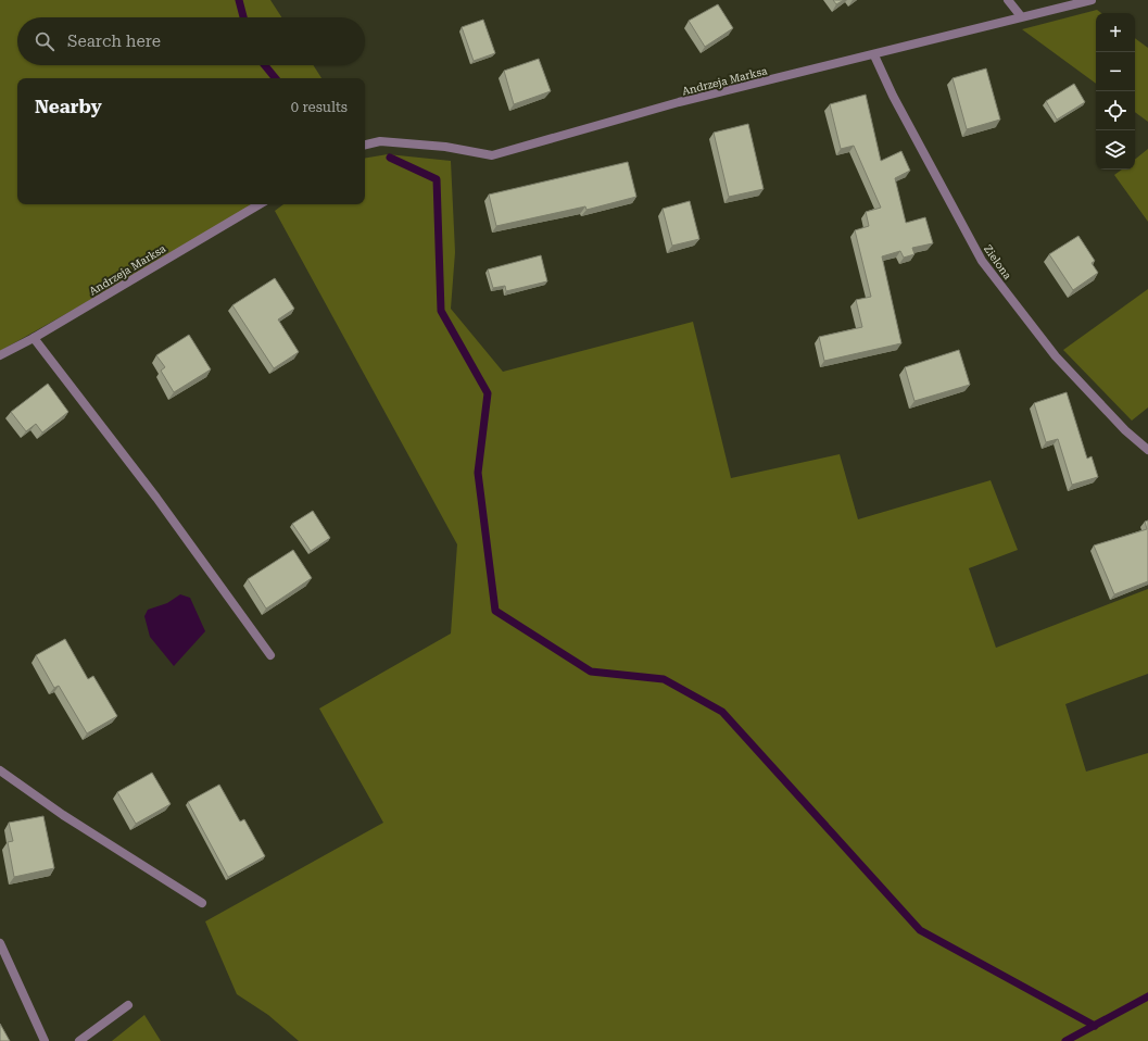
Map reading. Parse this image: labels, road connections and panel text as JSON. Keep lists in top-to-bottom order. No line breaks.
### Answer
{"streets":{"street":["Andrzeja Marksa","Zielona"]},"crossings":[["Andrzeja Marksa","Zielona"]],"page":{"map_buttons":["+","−"],"search":"Search here","heading":["Nearby","0 results"]}}
